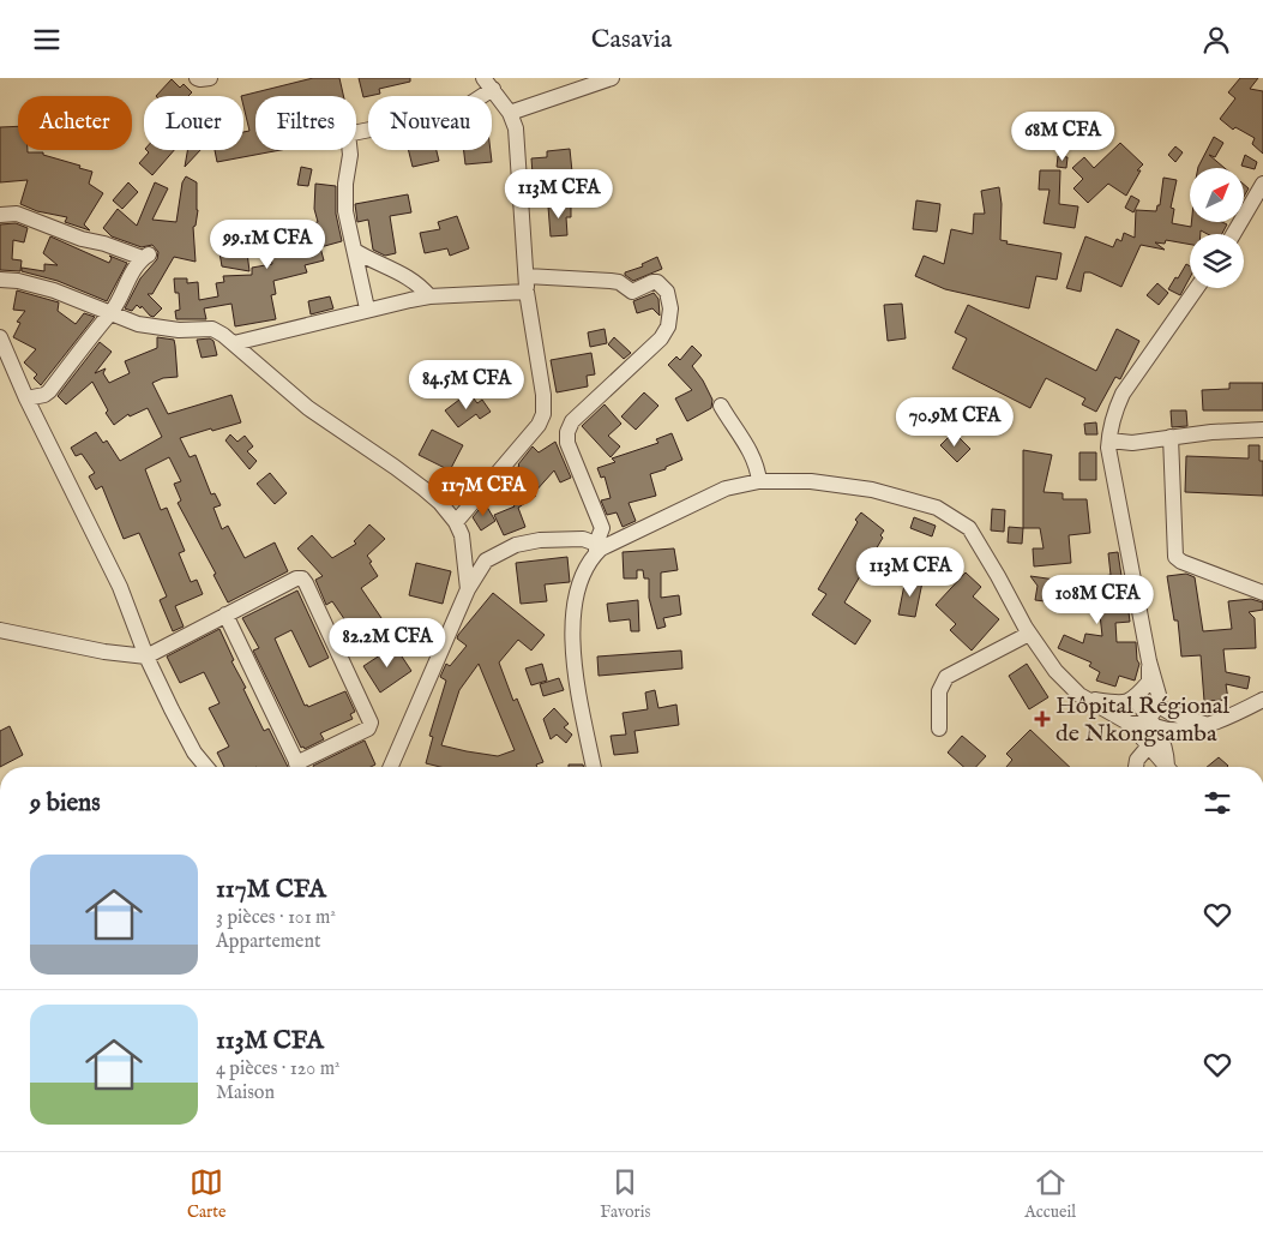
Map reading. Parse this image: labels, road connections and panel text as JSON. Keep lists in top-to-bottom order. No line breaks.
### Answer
{"places":{"health":["Hôpital Régional de Nkongsamba"]},"north":"top right","page":{"header":"Casavia","chip":["Acheter","Louer","Filtres","Nouveau"],"price":["68M CFA","113M CFA","99.1M CFA","84.5M CFA","70.9M CFA","117M CFA","113M CFA","108M CFA","82.2M CFA"],"heading":"9 biens","list":[{"name":"117M CFA","note":"3 pièces · 101 m² · Appartement"},{"name":"113M CFA","note":"4 pièces · 120 m² · Maison"}],"tabs":["Carte","Favoris","Accueil"]}}
